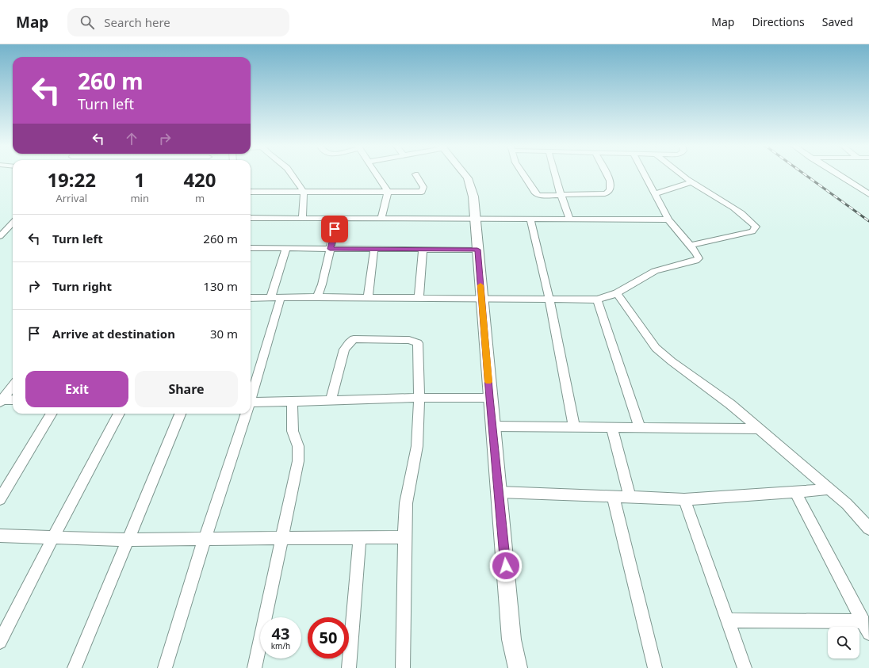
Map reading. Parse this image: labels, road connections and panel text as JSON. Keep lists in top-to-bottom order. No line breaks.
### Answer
{"page":{"header":"Map","search":"Search here","nav":["Map","Directions","Saved"],"turn":["260 m","Turn left"],"eta":["19:22","Arrival","1","min","420","m"],"list":[{"name":"Turn left","value":"260 m"},{"name":"Turn right","value":"130 m"},{"name":"Arrive at destination","value":"30 m"}],"buttons":["Exit","Share"],"speed":"43 km/h","limit":"50"}}
